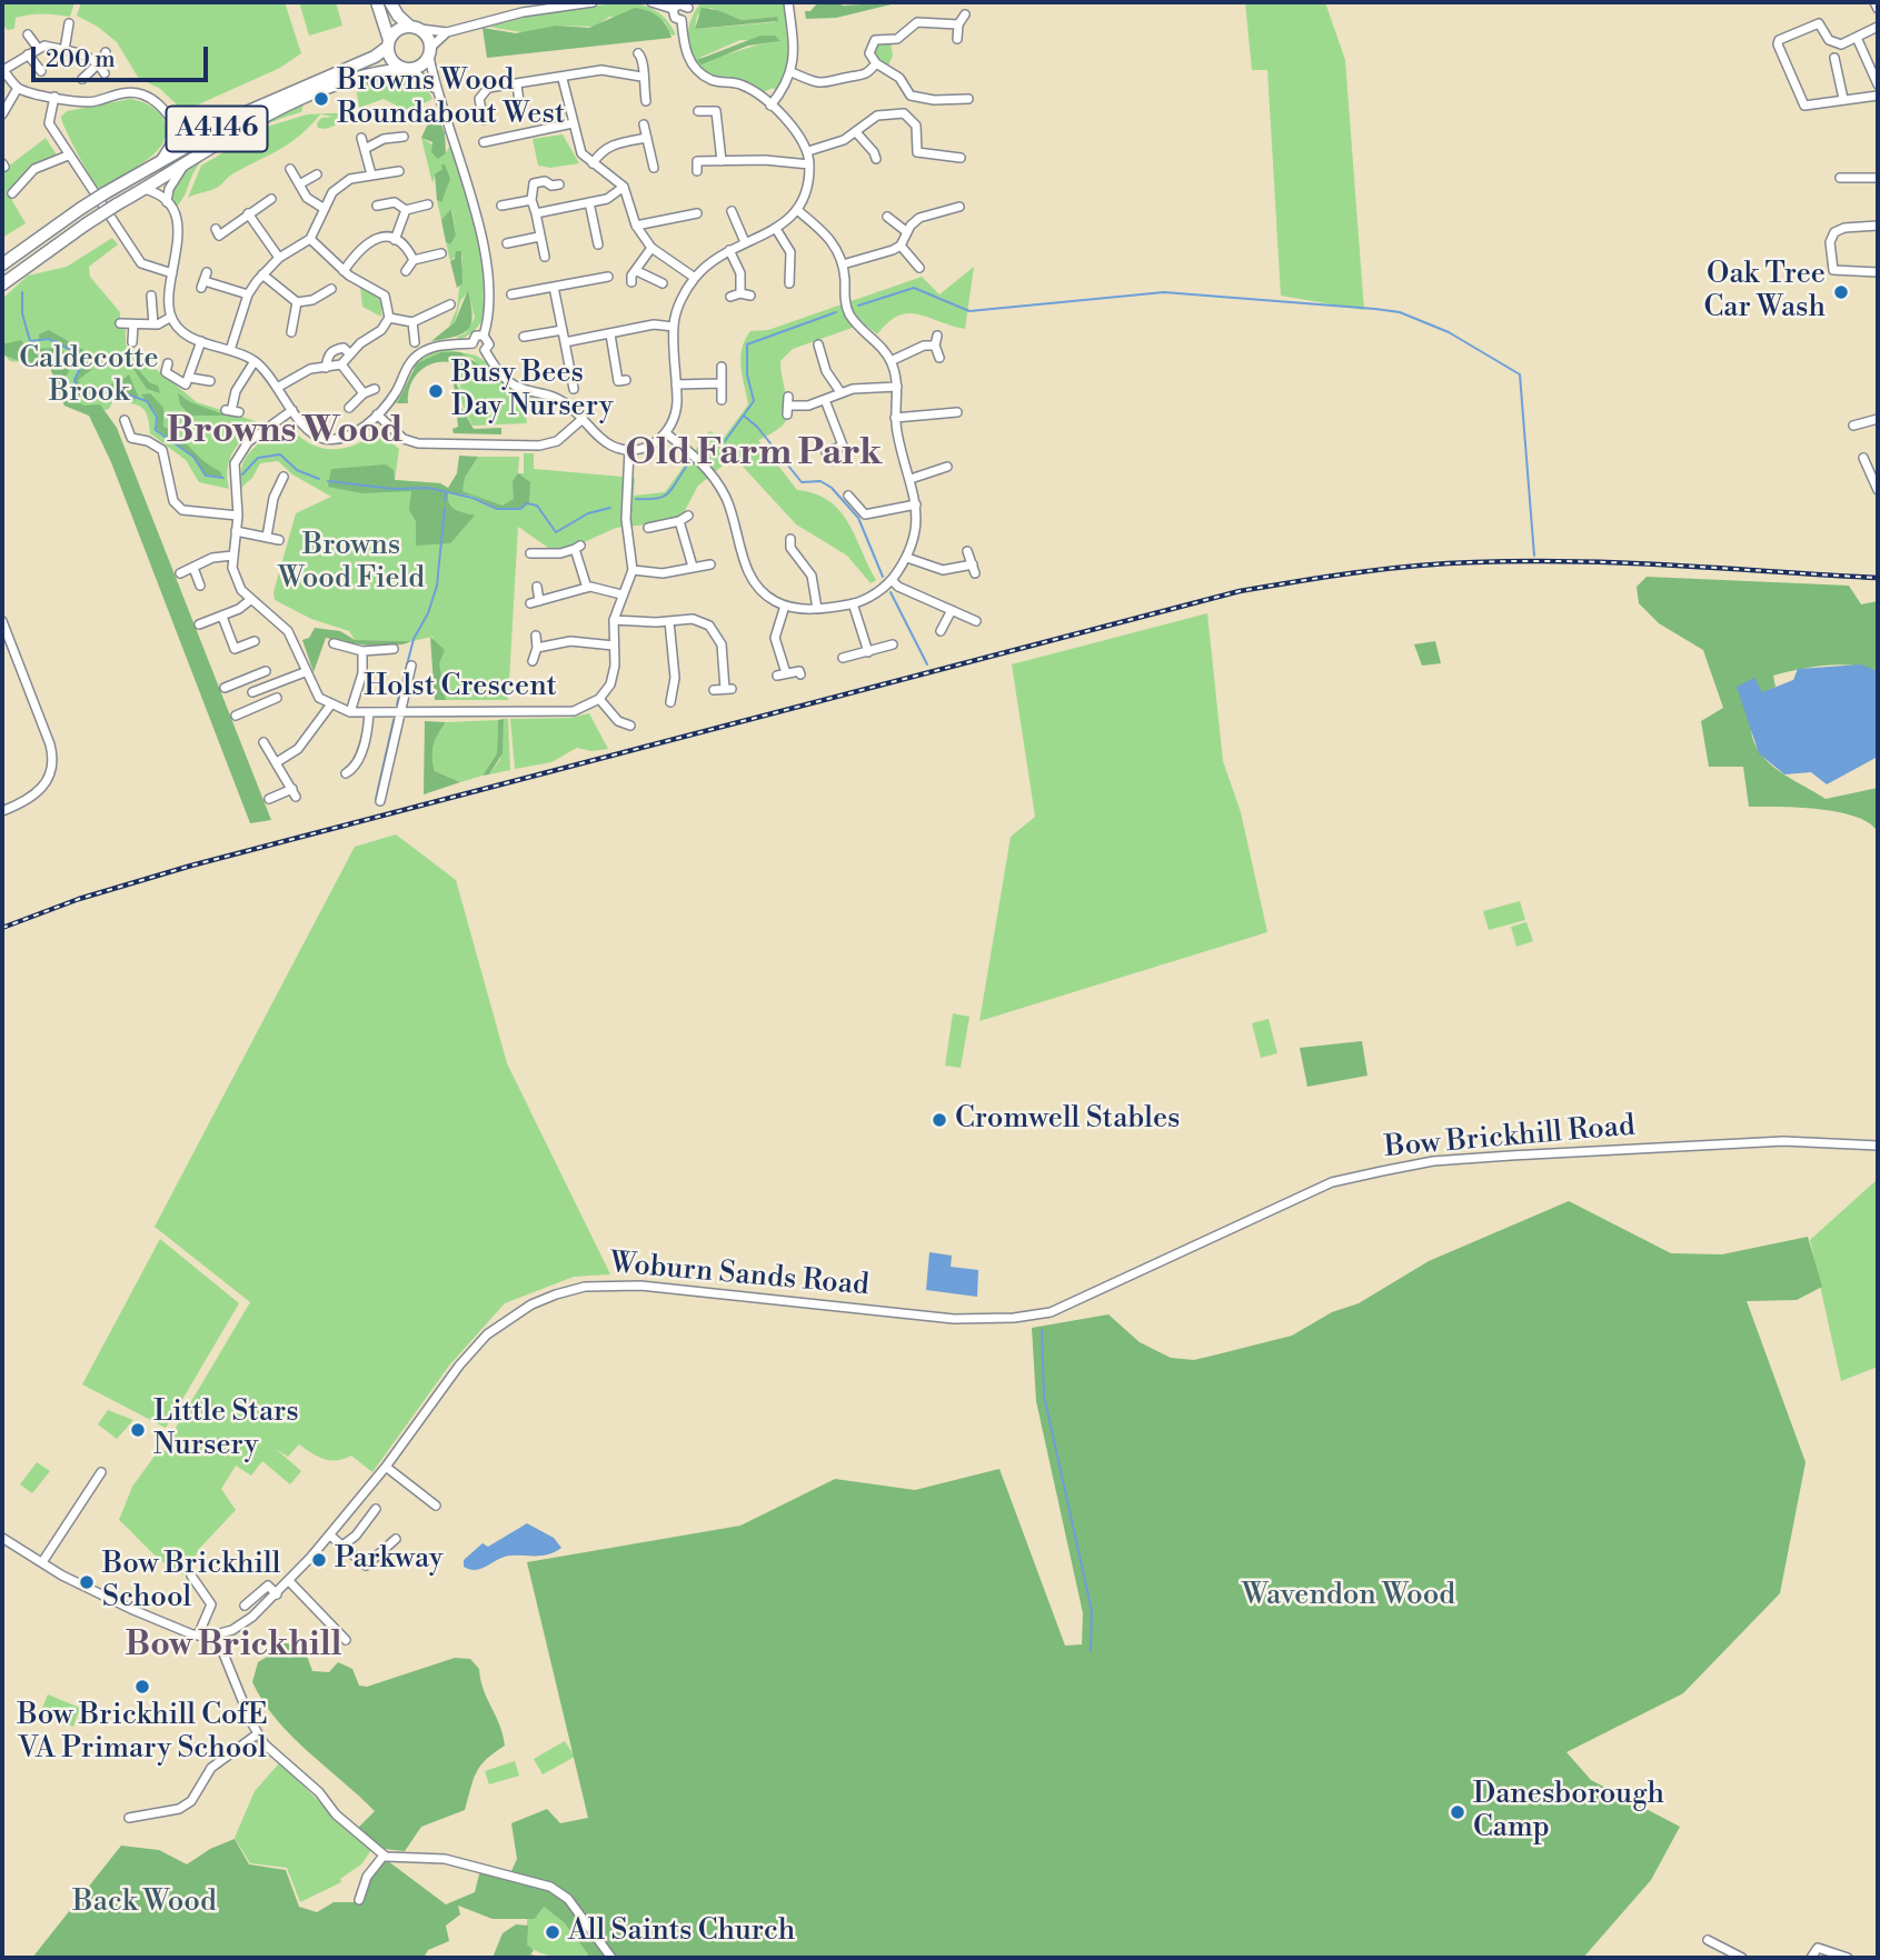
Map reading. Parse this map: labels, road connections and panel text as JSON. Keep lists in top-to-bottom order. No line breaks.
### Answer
{"streets":{"highway":["A4146"],"street":["Holst Crescent","Bow Brickhill Road","Woburn Sands Road"]},"crossings":[["Bow Brickhill Road","Woburn Sands Road"]],"districts":["Browns Wood","Old Farm Park","Bow Brickhill"],"parks":["Caldecotte Brook","Browns Wood Field","Wavendon Wood","Back Wood"],"places":["Browns Wood Roundabout West","Oak Tree Car Wash","Busy Bees Day Nursery","Cromwell Stables","Little Stars Nursery","Parkway","Bow Brickhill School","Bow Brickhill CofE VA Primary School","Danesborough Camp","All Saints Church"],"scale_bar":"200 m"}
